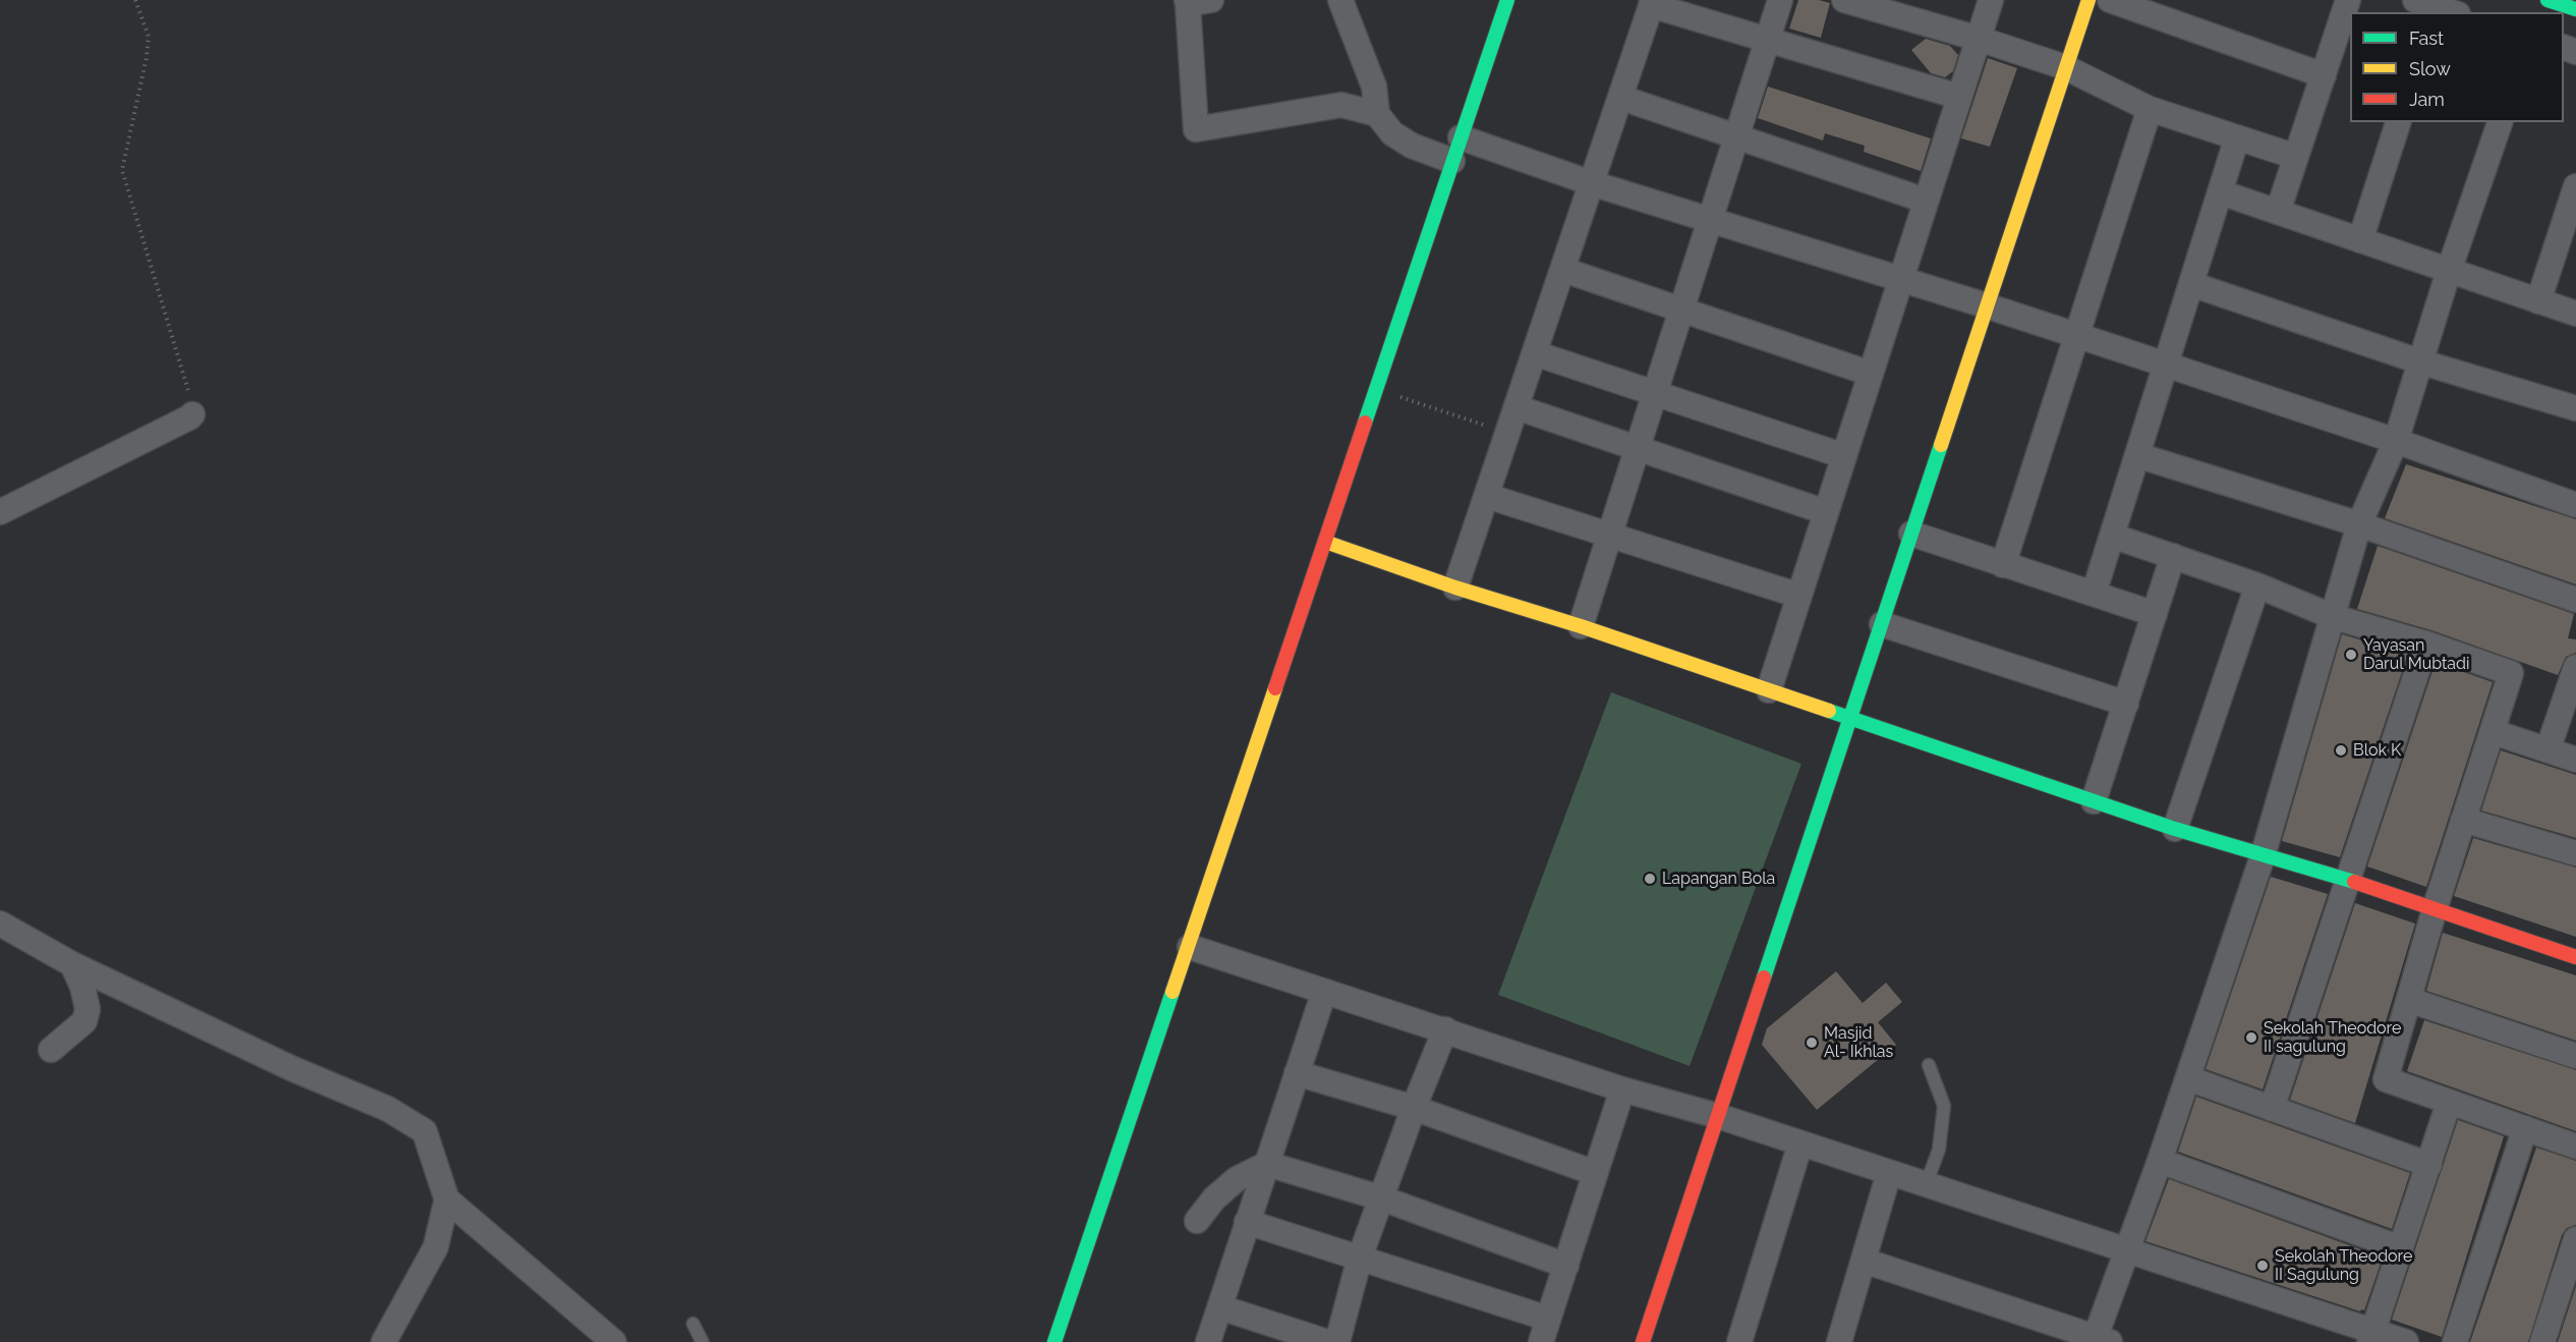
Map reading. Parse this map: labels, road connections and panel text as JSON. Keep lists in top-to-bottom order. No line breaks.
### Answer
{"places":["Yayasan Darul Mubtadi","Blok K","Lapangan Bola","Sekolah Theodore II sagulung","Masjid Al- Ikhlas","Sekolah Theodore II Sagulung"],"legend":["Fast","Slow","Jam"]}
